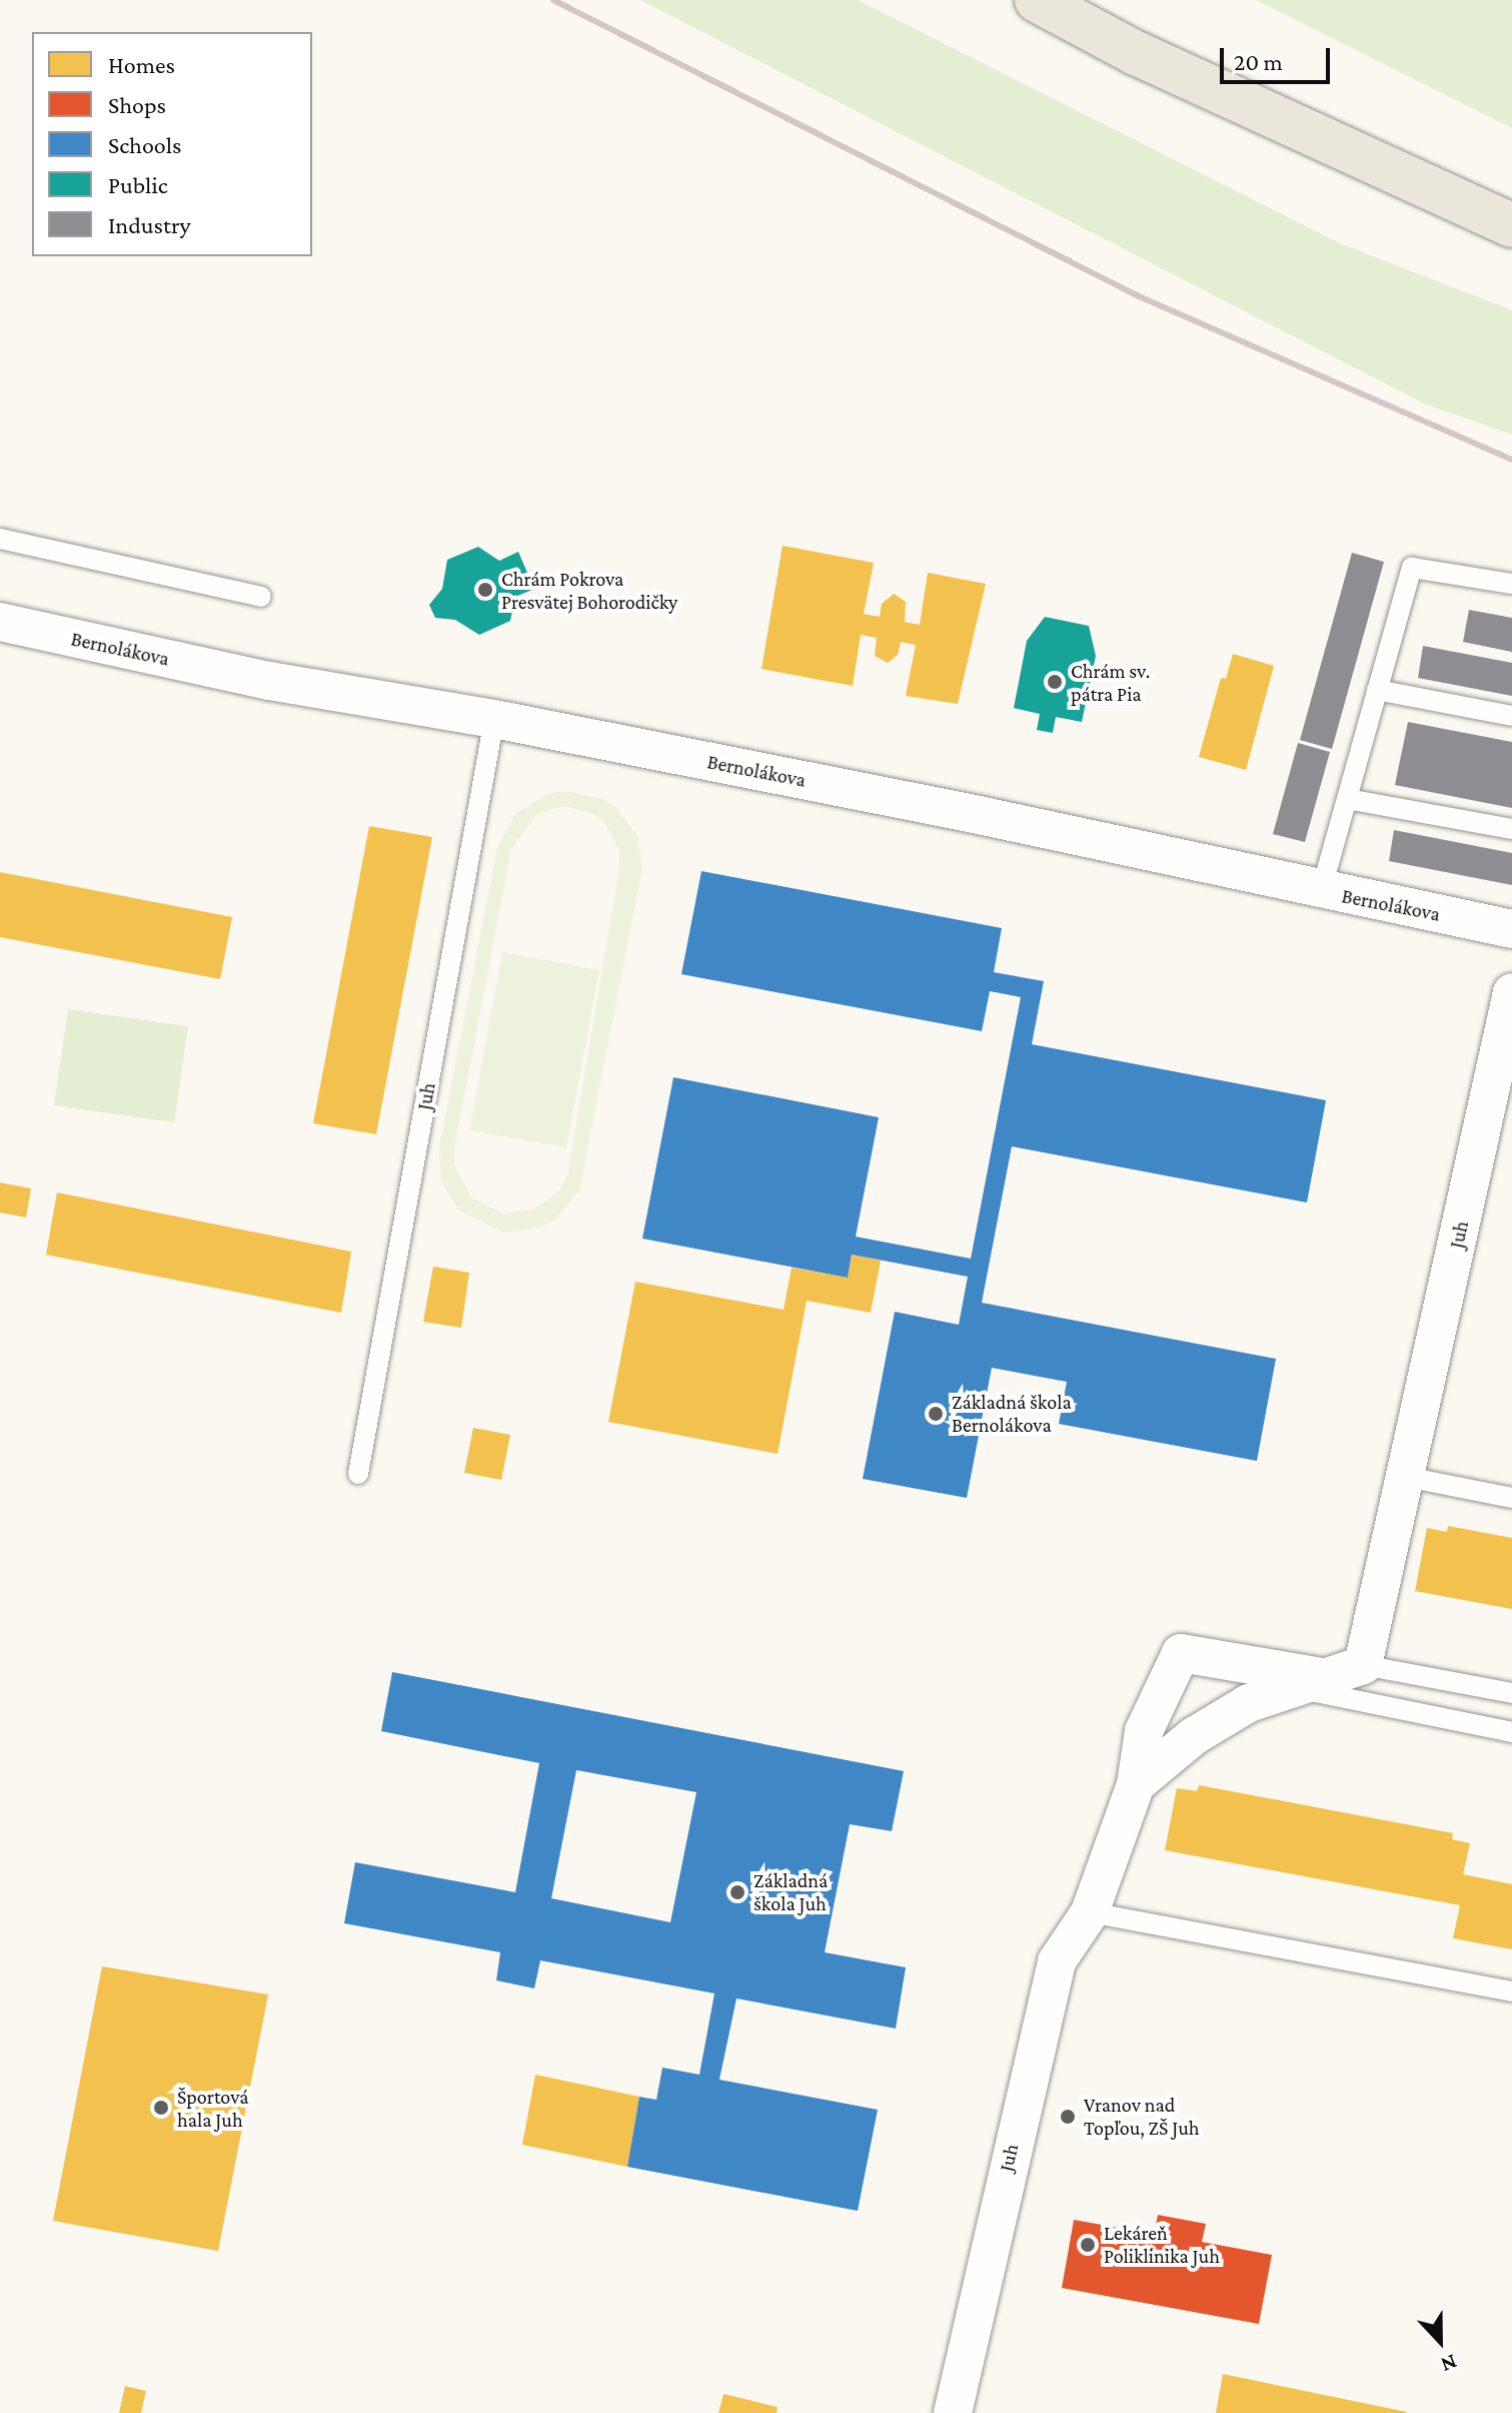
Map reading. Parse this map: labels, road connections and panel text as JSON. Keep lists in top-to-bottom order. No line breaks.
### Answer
{"streets":{"street":["Bernolákova","Juh"]},"crossings":[["Bernolákova","Juh"]],"places":["Chrám Pokrova Presvätej Bohorodičky","Chrám sv. pátra Pia","Základná škola Bernolákova","Základná škola Juh","Športová hala Juh","Vranov nad Topľou, ZŠ Juh","Lekáreň Poliklinika Juh"],"legend":["Homes","Shops","Schools","Public","Industry"],"scale_bar":"20 m","north":"bottom"}
